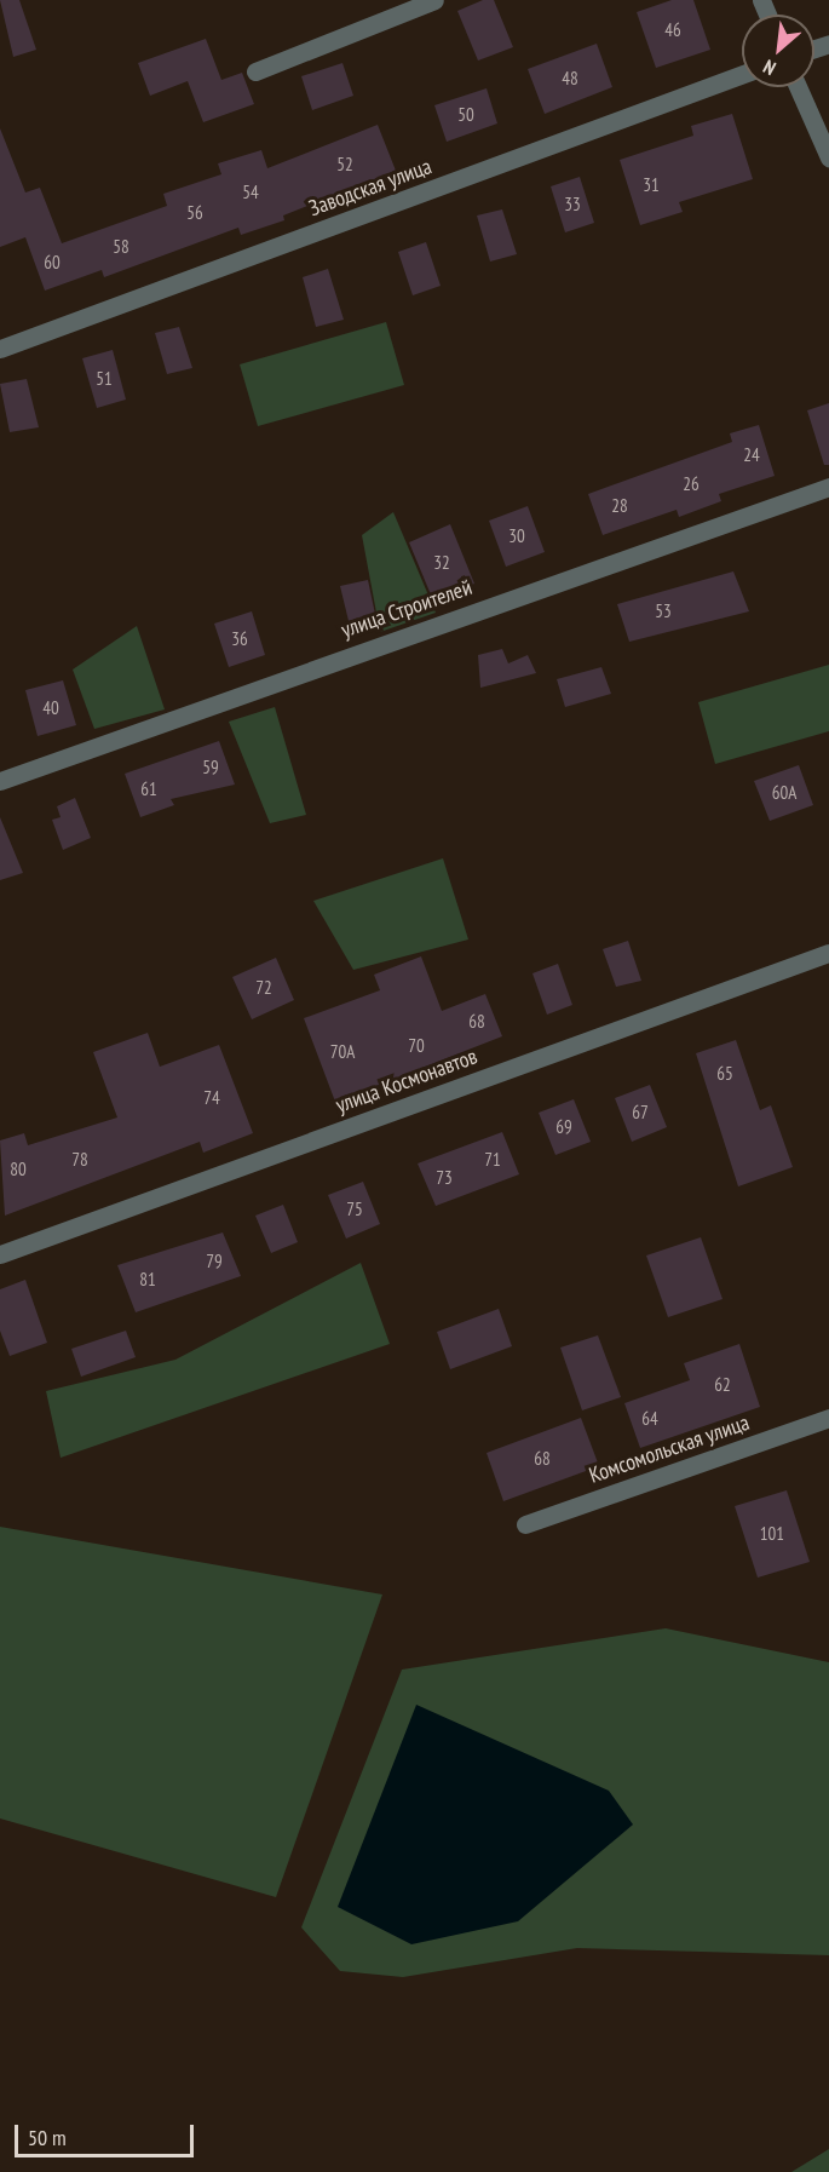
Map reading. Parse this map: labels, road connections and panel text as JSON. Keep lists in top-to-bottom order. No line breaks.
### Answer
{"streets":{"street":["Заводская улица","улица Строителей","улица Космонавтов","Комсомольская улица"]},"house_numbers":["46","48","50","52","31","54","33","56","58","60","51","24","26","28","30","32","53","36","40","59","61","60А","72","68","70","70А","65","74","67","69","78","71","80","73","75","79","81","62","64","68","101"],"scale_bar":"50 m","north":"bottom left"}
